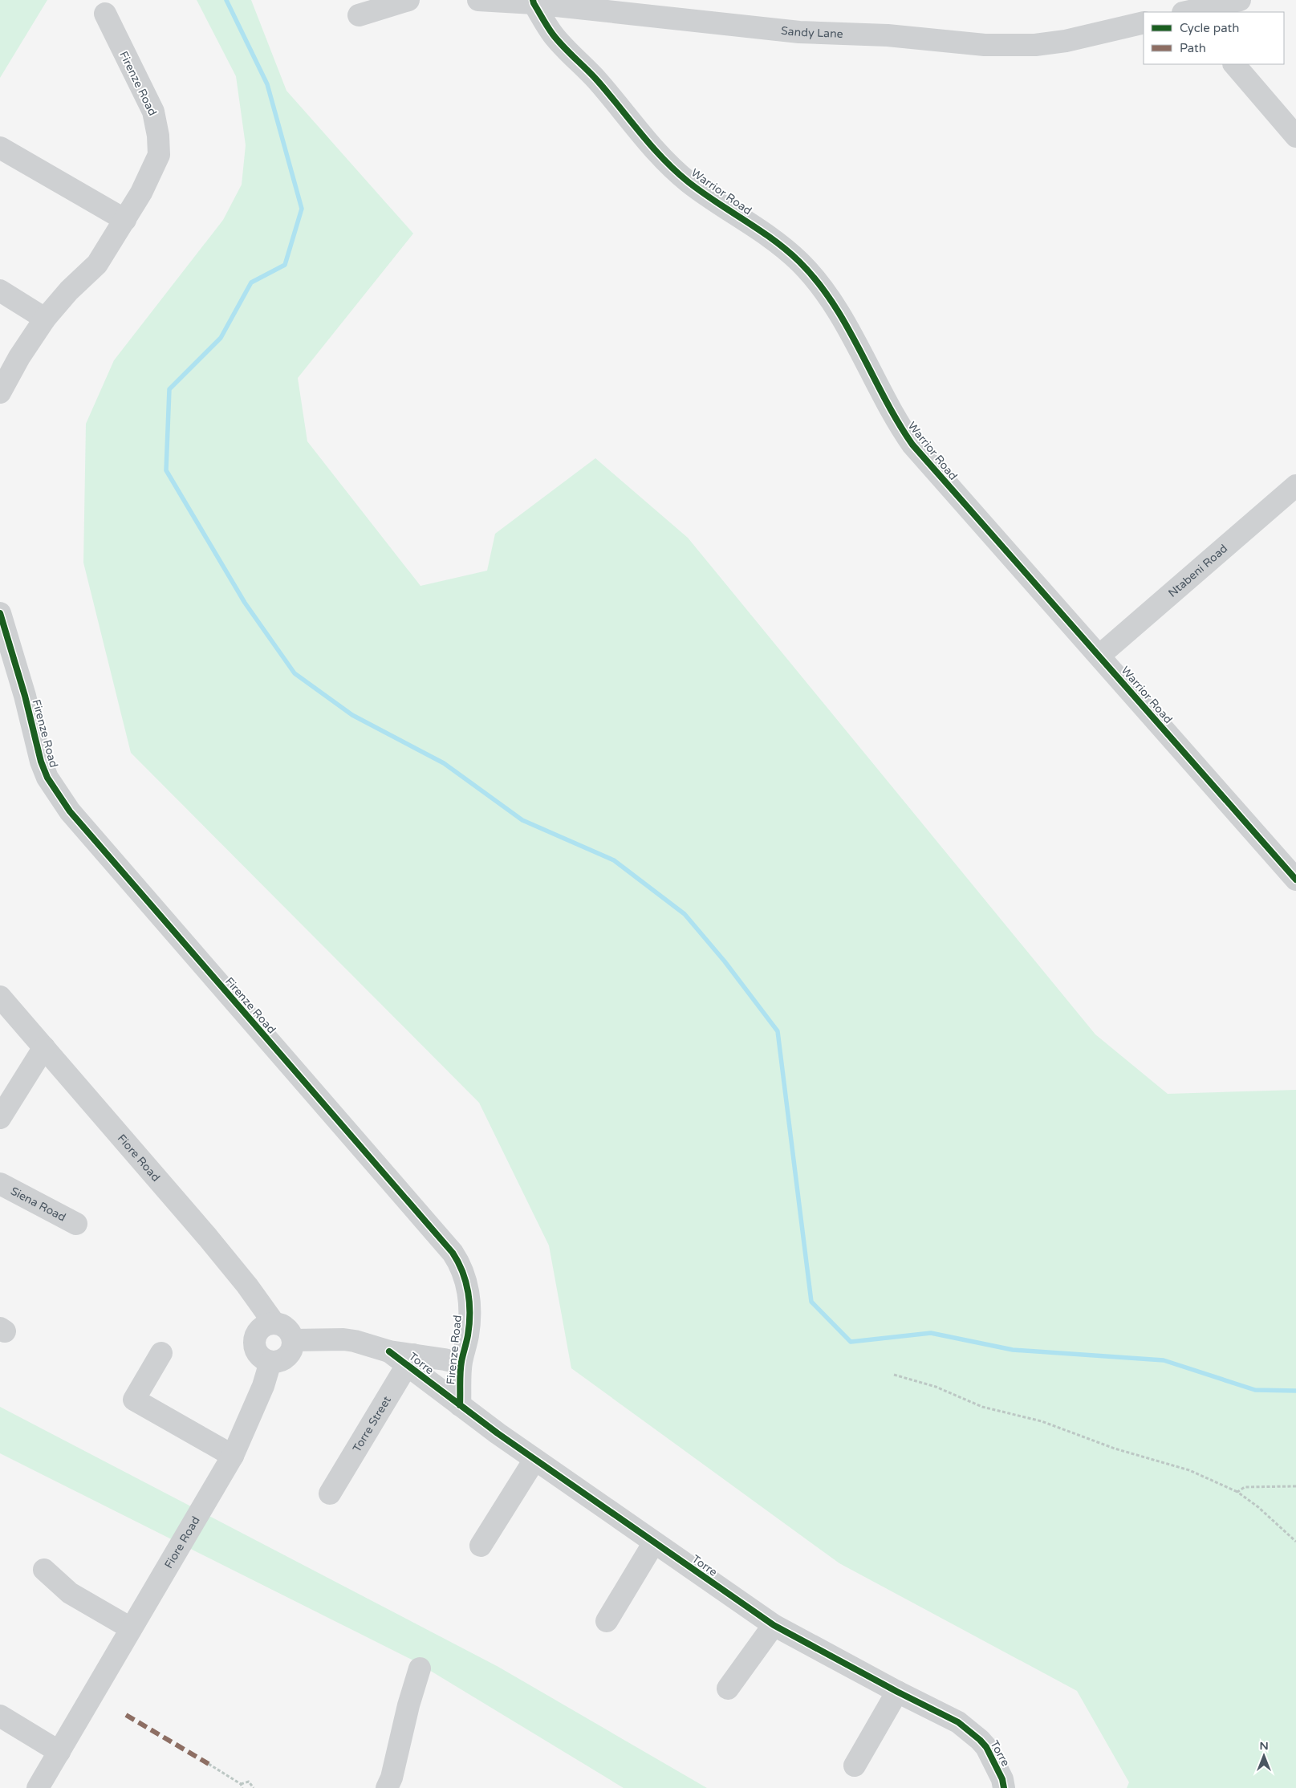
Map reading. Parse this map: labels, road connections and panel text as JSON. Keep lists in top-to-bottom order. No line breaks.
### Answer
{"streets":{"street":["Sandy Lane","Firenze Road","Warrior Road","Ntabeni Road","Fiore Road","Siena Road","Torre","Torre Street"]},"crossings":[["Sandy Lane","Warrior Road"],["Firenze Road","Torre"],["Warrior Road","Ntabeni Road"],["Fiore Road","Torre"],["Torre","Torre Street"]],"legend":["Cycle path","Path"],"north":"top"}
